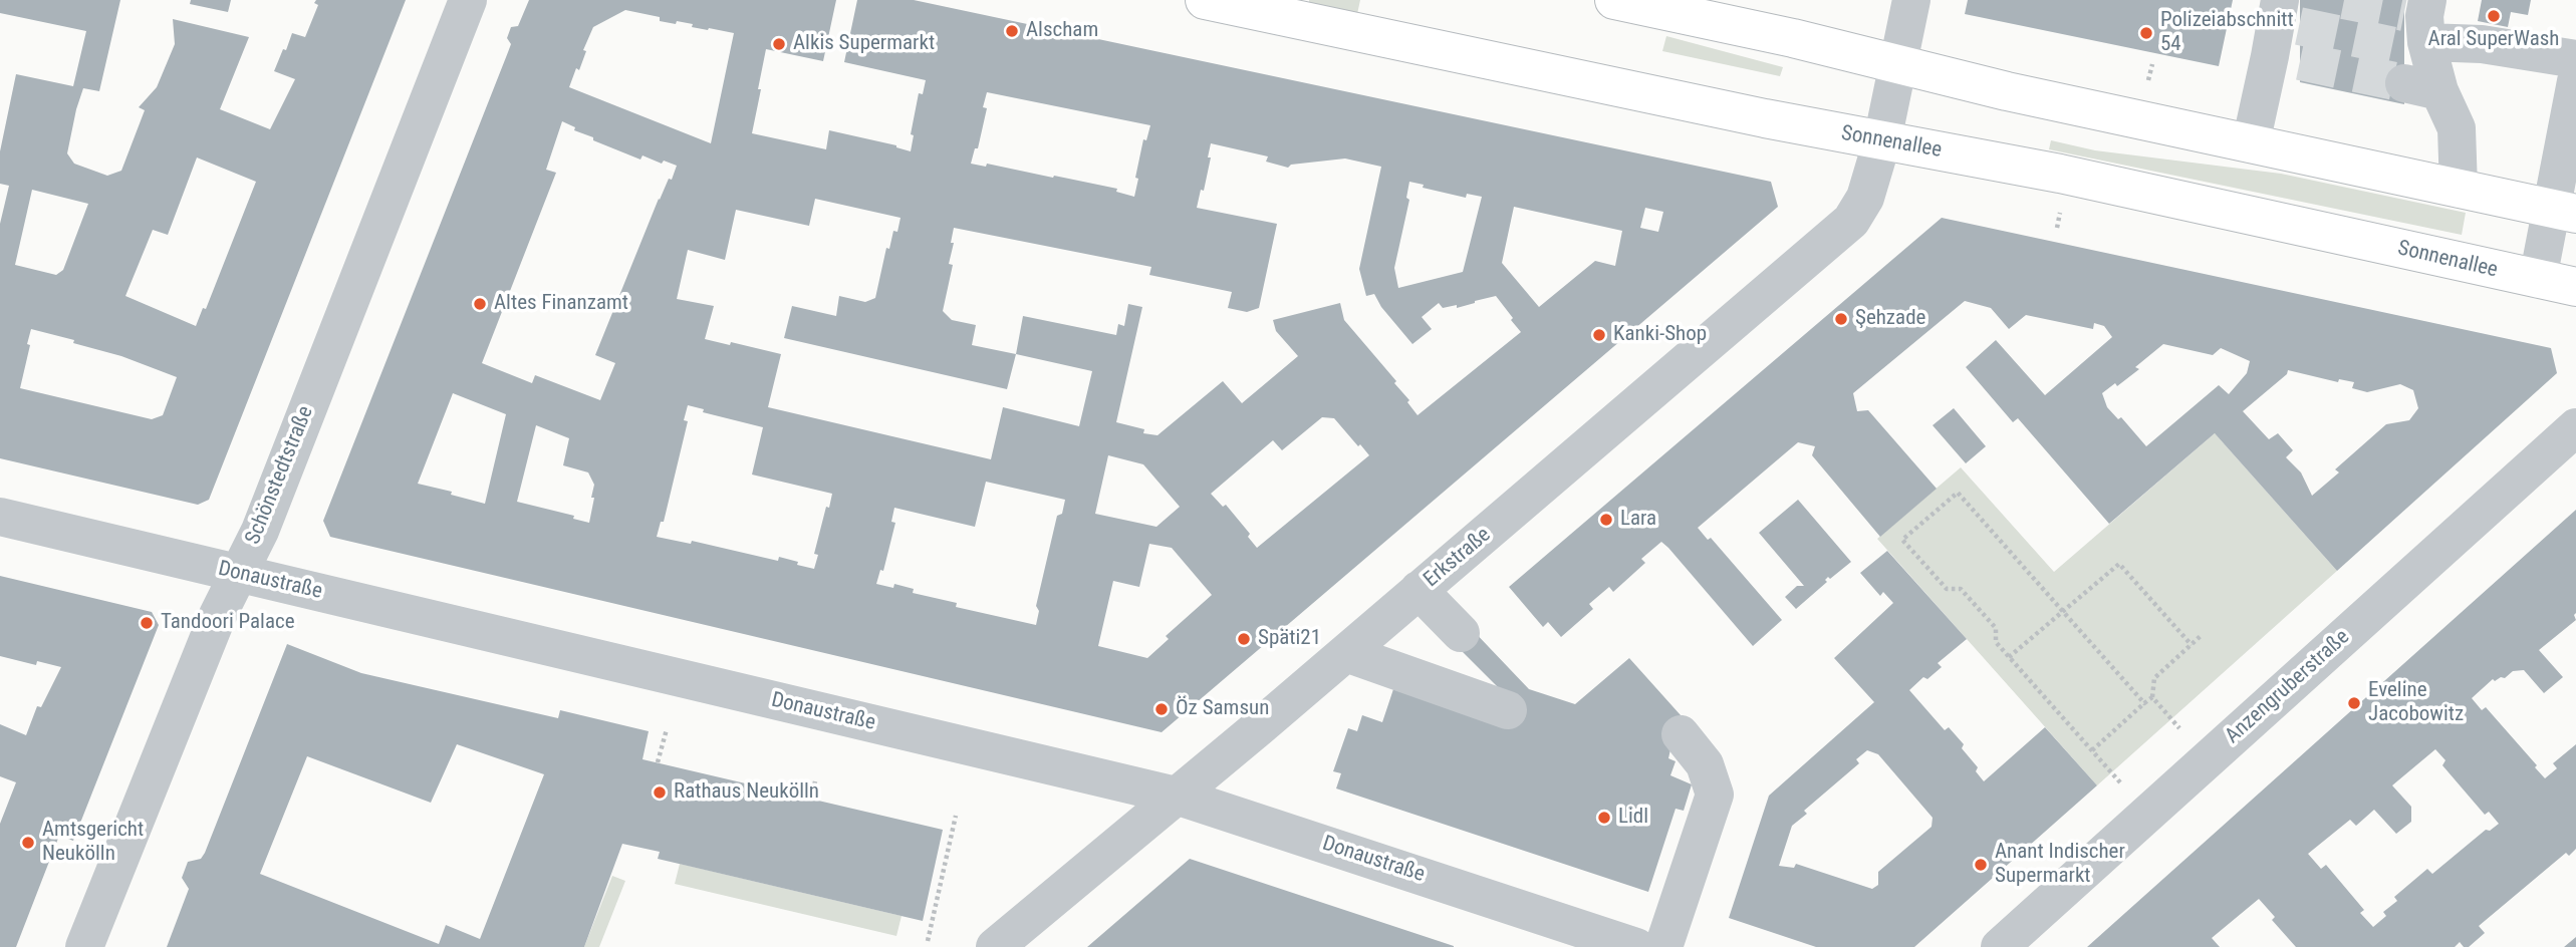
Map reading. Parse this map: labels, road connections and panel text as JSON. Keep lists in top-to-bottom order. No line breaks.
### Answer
{"streets":{"main road":["Sonnenallee"],"street":["Schönstedtstraße","Erkstraße","Donaustraße","Anzengruberstraße"]},"crossings":[["Sonnenallee","Erkstraße"],["Schönstedtstraße","Donaustraße"],["Erkstraße","Donaustraße"]],"places":["Aral SuperWash","Alscham","Polizeiabschnitt 54","Alkis Supermarkt","Altes Finanzamt","Şehzade","Kanki-Shop","Lara","Tandoori Palace","Späti21","Eveline Jacobowitz","Öz Samsun","Rathaus Neukölln","Lidl","Amtsgericht Neukölln","Anant Indischer Supermarkt"]}
